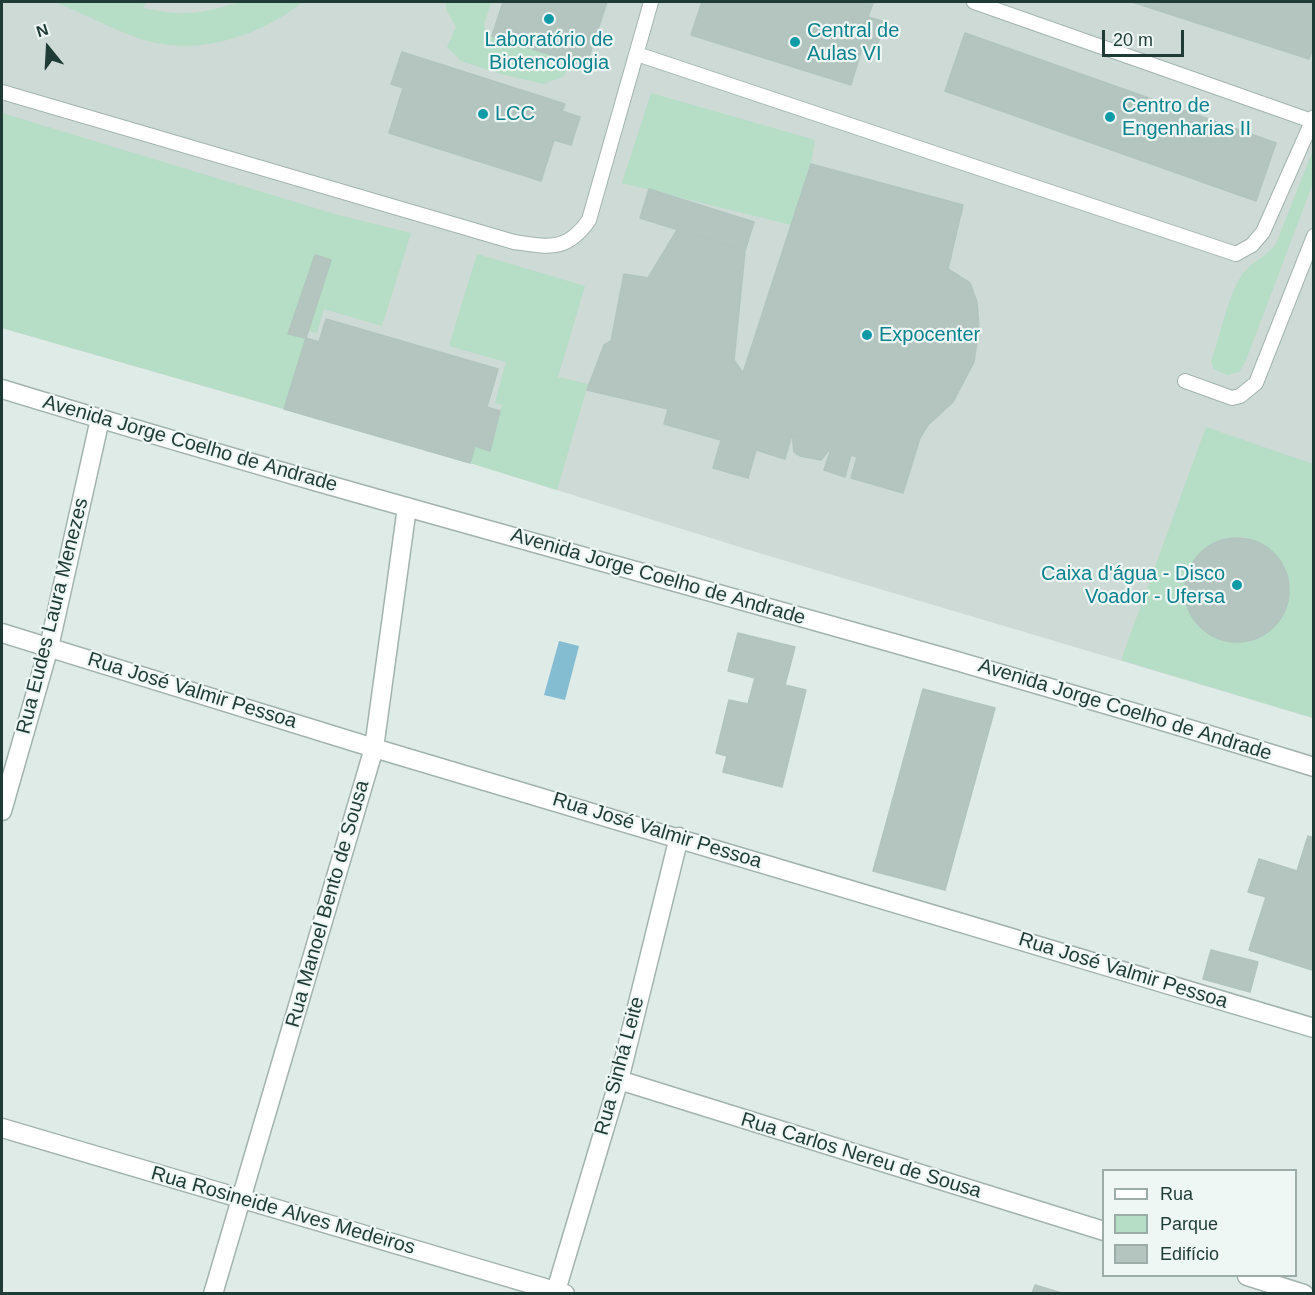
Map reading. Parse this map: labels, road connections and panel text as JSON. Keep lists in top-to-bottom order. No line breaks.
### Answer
{"streets":{"street":["Avenida Jorge Coelho de Andrade","Rua Eudes Laura Menezes","Rua José Valmir Pessoa","Rua Manoel Bento de Sousa","Rua Sinhá Leite","Rua Carlos Nereu de Sousa","Rua Rosineide Alves Medeiros"]},"crossings":[["Avenida Jorge Coelho de Andrade","Rua Eudes Laura Menezes"],["Avenida Jorge Coelho de Andrade","Rua Manoel Bento de Sousa"],["Rua Eudes Laura Menezes","Rua José Valmir Pessoa"],["Rua José Valmir Pessoa","Rua Manoel Bento de Sousa"],["Rua José Valmir Pessoa","Rua Sinhá Leite"],["Rua Manoel Bento de Sousa","Rua Rosineide Alves Medeiros"],["Rua Sinhá Leite","Rua Carlos Nereu de Sousa"],["Rua Sinhá Leite","Rua Rosineide Alves Medeiros"]],"places":["Laboratório de Biotencologia","Central de Aulas VI","LCC","Centro de Engenharias II","Expocenter","Caixa d'água - Disco Voador - Ufersa"],"legend":["Rua","Parque","Edifício"],"scale_bar":"20 m","north":"top"}
